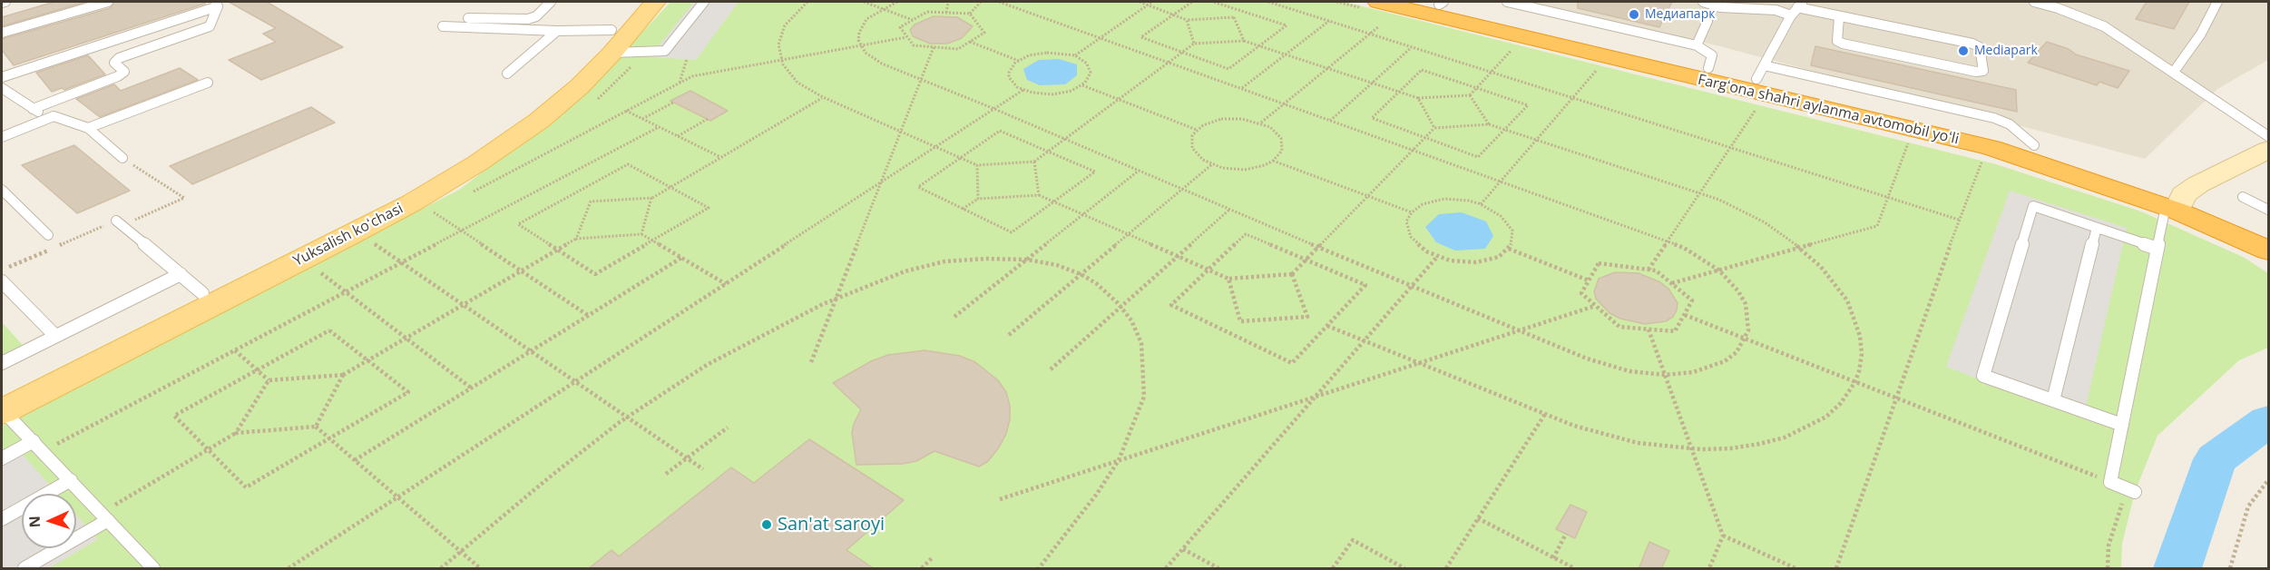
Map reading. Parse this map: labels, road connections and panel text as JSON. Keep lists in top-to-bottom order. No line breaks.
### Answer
{"streets":{"highway":["Fargʻona shahri aylanma avtomobil yoʻli"],"main road":["Yuksalish koʻchasi"]},"places":["Медиапарк","Mediapark","San'at saroyi"],"north":"left"}
